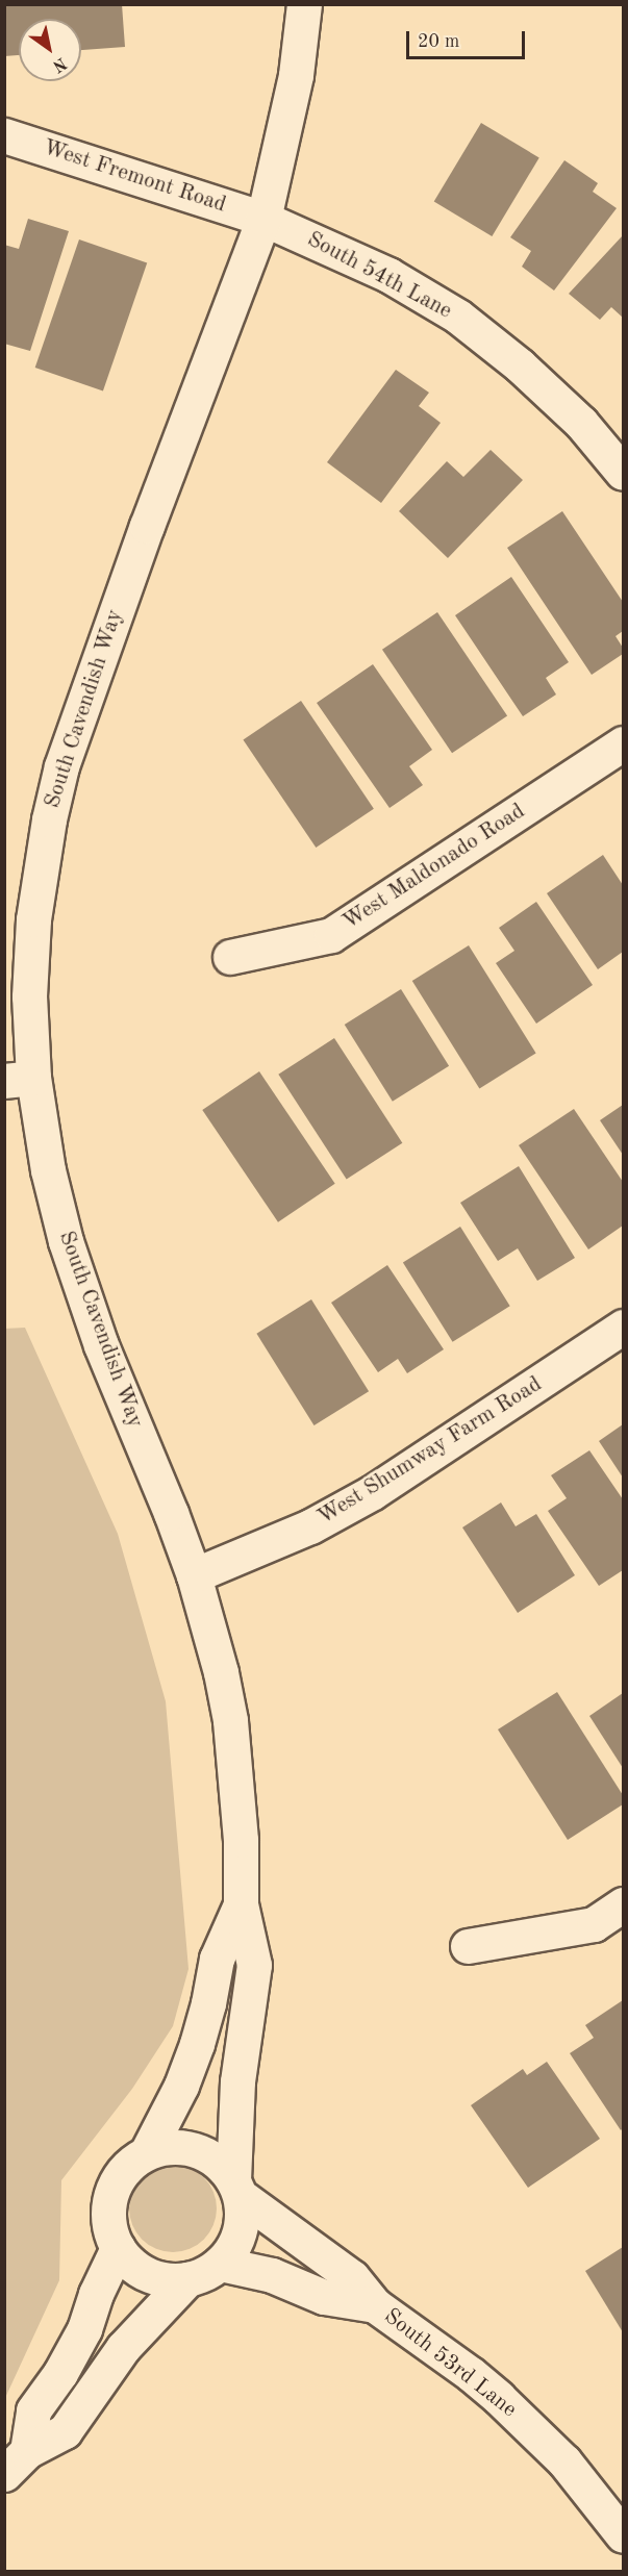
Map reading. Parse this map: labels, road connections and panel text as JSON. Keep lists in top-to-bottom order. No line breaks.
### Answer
{"streets":{"street":["West Fremont Road","South 54th Lane","South Cavendish Way","West Maldonado Road","West Shumway Farm Road","South 53rd Lane"]},"crossings":[["West Fremont Road","South 54th Lane"],["West Fremont Road","South Cavendish Way"],["South 54th Lane","South Cavendish Way"],["South Cavendish Way","West Shumway Farm Road"],["South Cavendish Way","South 53rd Lane"]],"scale_bar":"20 m","north":"bottom right"}
